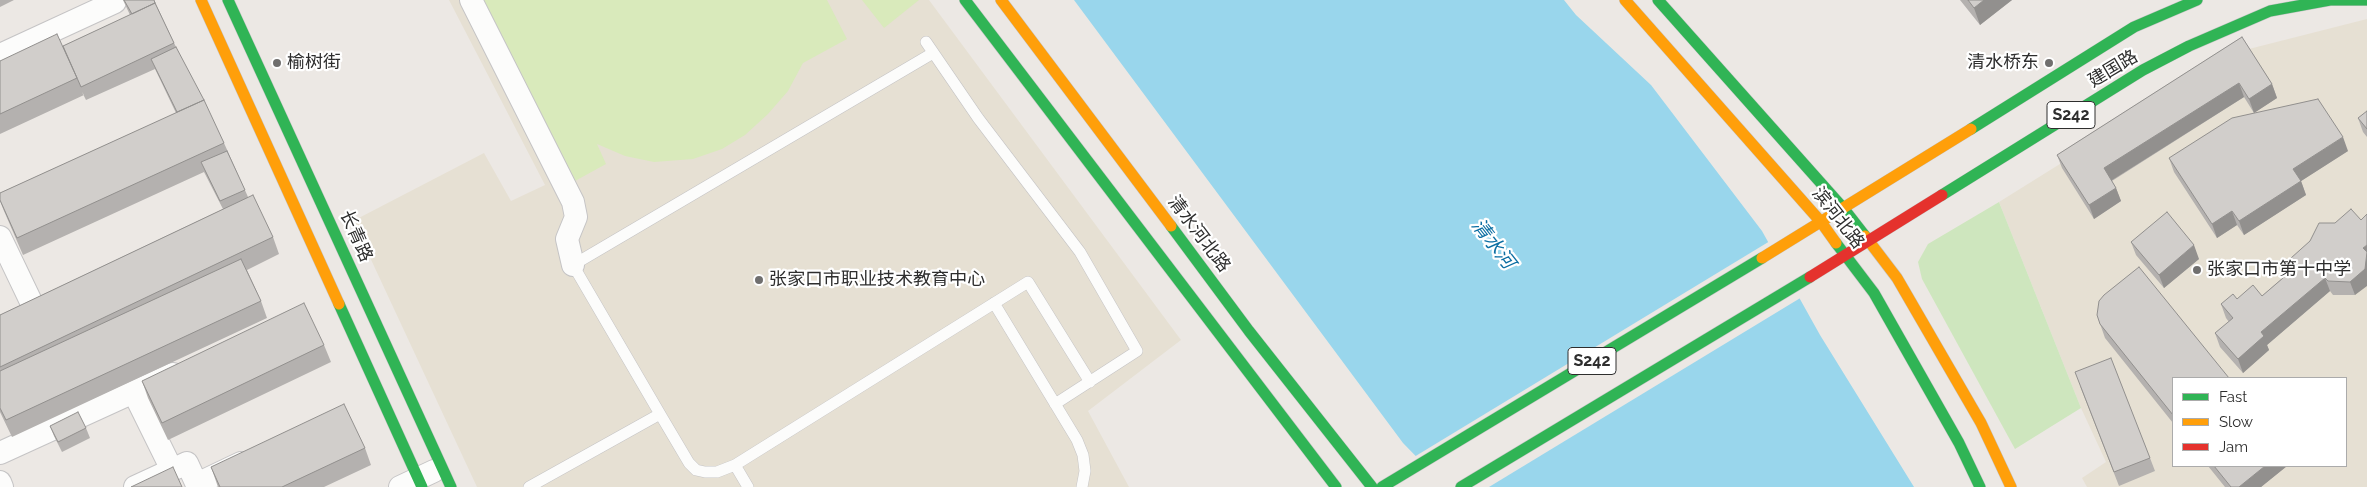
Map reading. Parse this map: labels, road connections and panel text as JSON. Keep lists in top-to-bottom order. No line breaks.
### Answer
{"streets":{"main road":["建国路","S242","滨河北路","清水河北路","长青路"]},"crossings":[["建国路","滨河北路"]],"water":["清水河"],"places":["榆树街","清水桥东","张家口市第十中学","张家口市职业技术教育中心"],"legend":["Fast","Slow","Jam"]}
